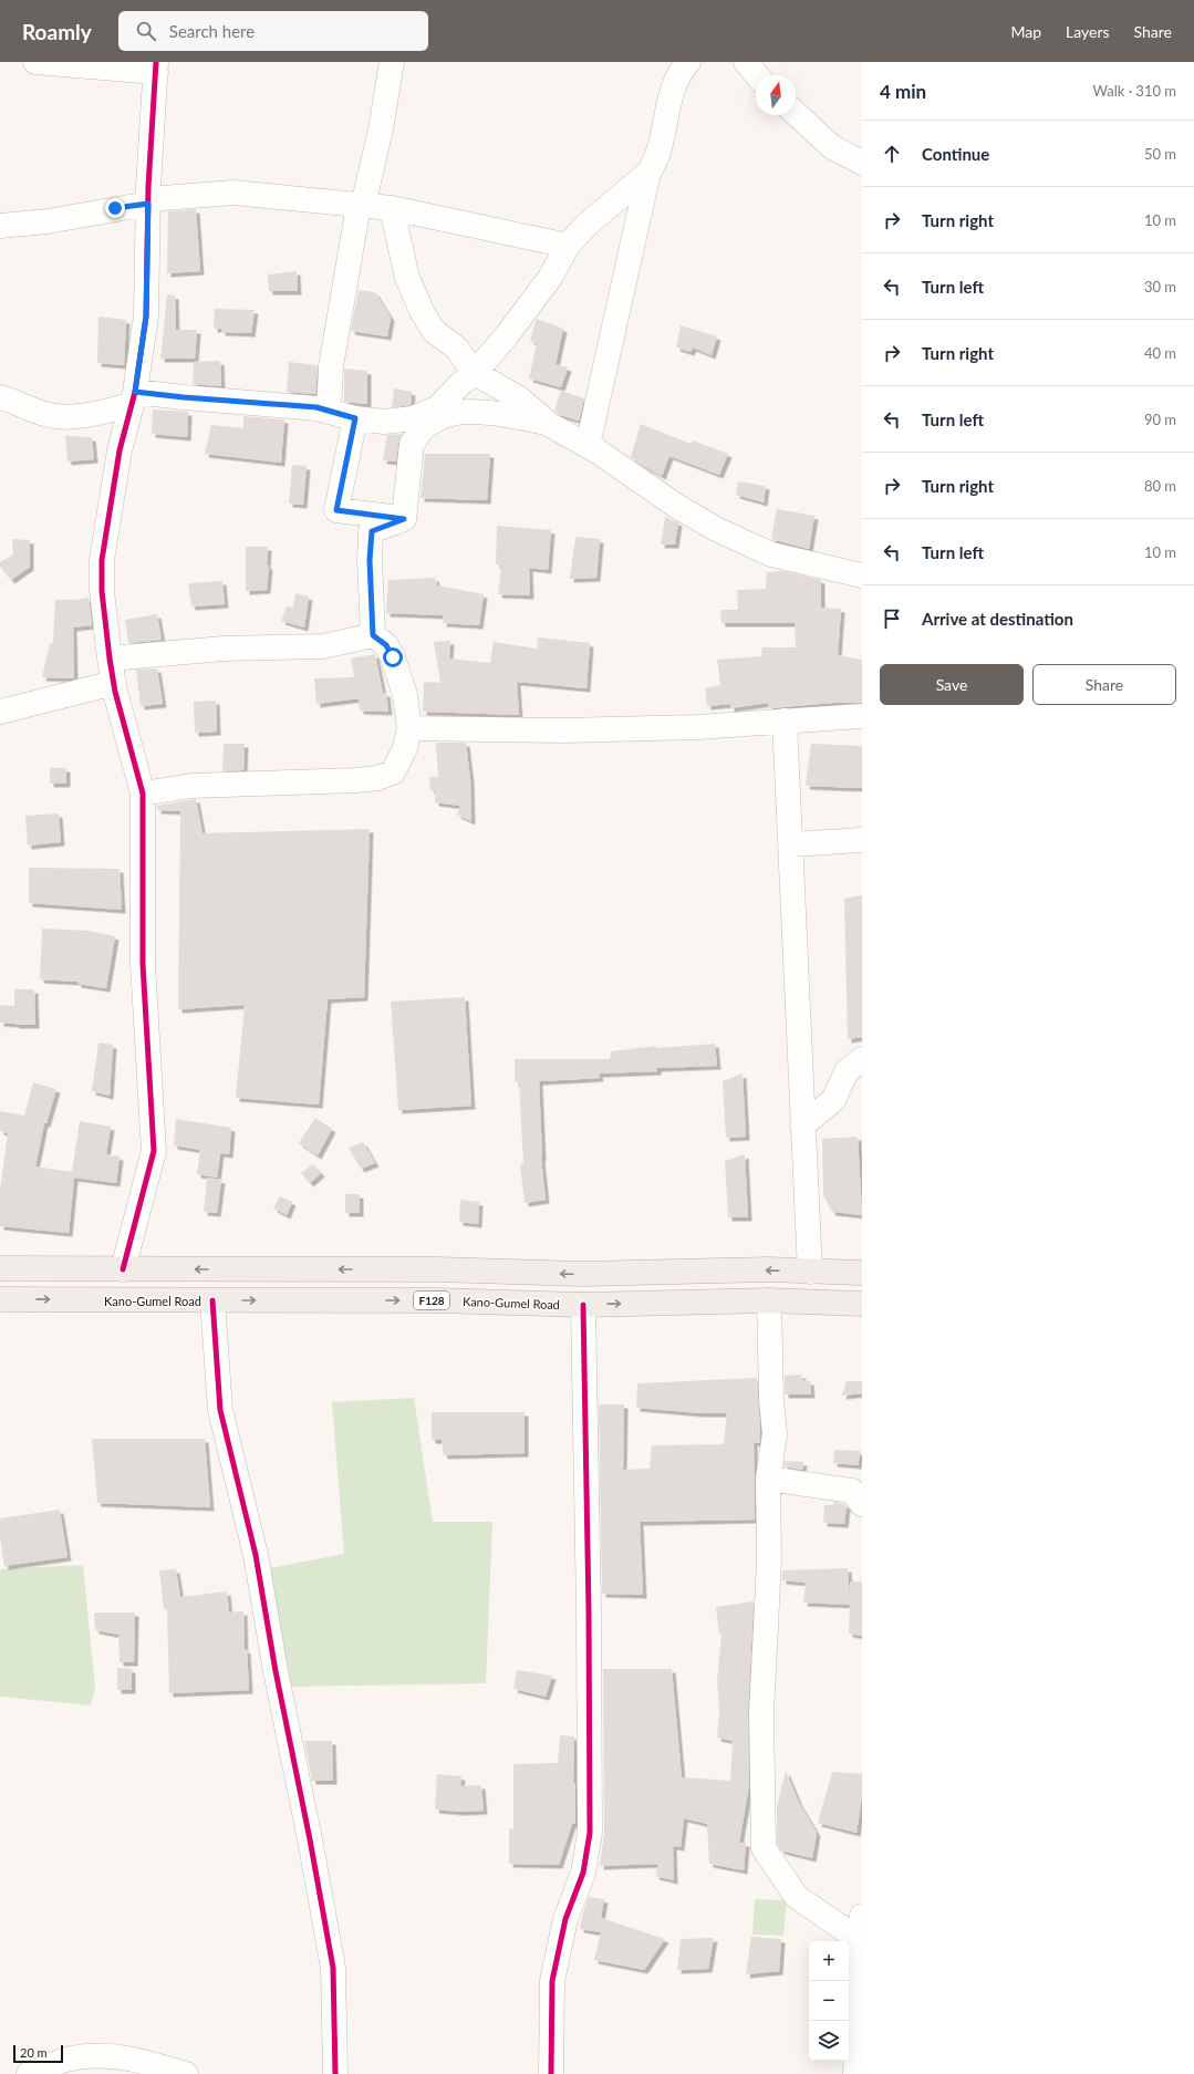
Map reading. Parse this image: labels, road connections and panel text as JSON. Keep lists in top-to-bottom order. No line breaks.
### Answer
{"streets":{"main road":["Kano-Gumel Road","F128"]},"scale_bar":"20 m","north":"top","page":{"header":"Roamly","search":"Search here","nav":["Map","Layers","Share"],"heading":["4 min","Walk · 310 m"],"list":[["Continue","50 m"],["Turn right","10 m"],["Turn left","30 m"],["Turn right","40 m"],["Turn left","90 m"],["Turn right","80 m"],["Turn left","10 m"],"Arrive at destination"],"buttons":["Save","Share"],"map_buttons":["+","−"],"scale":"20 m"}}
